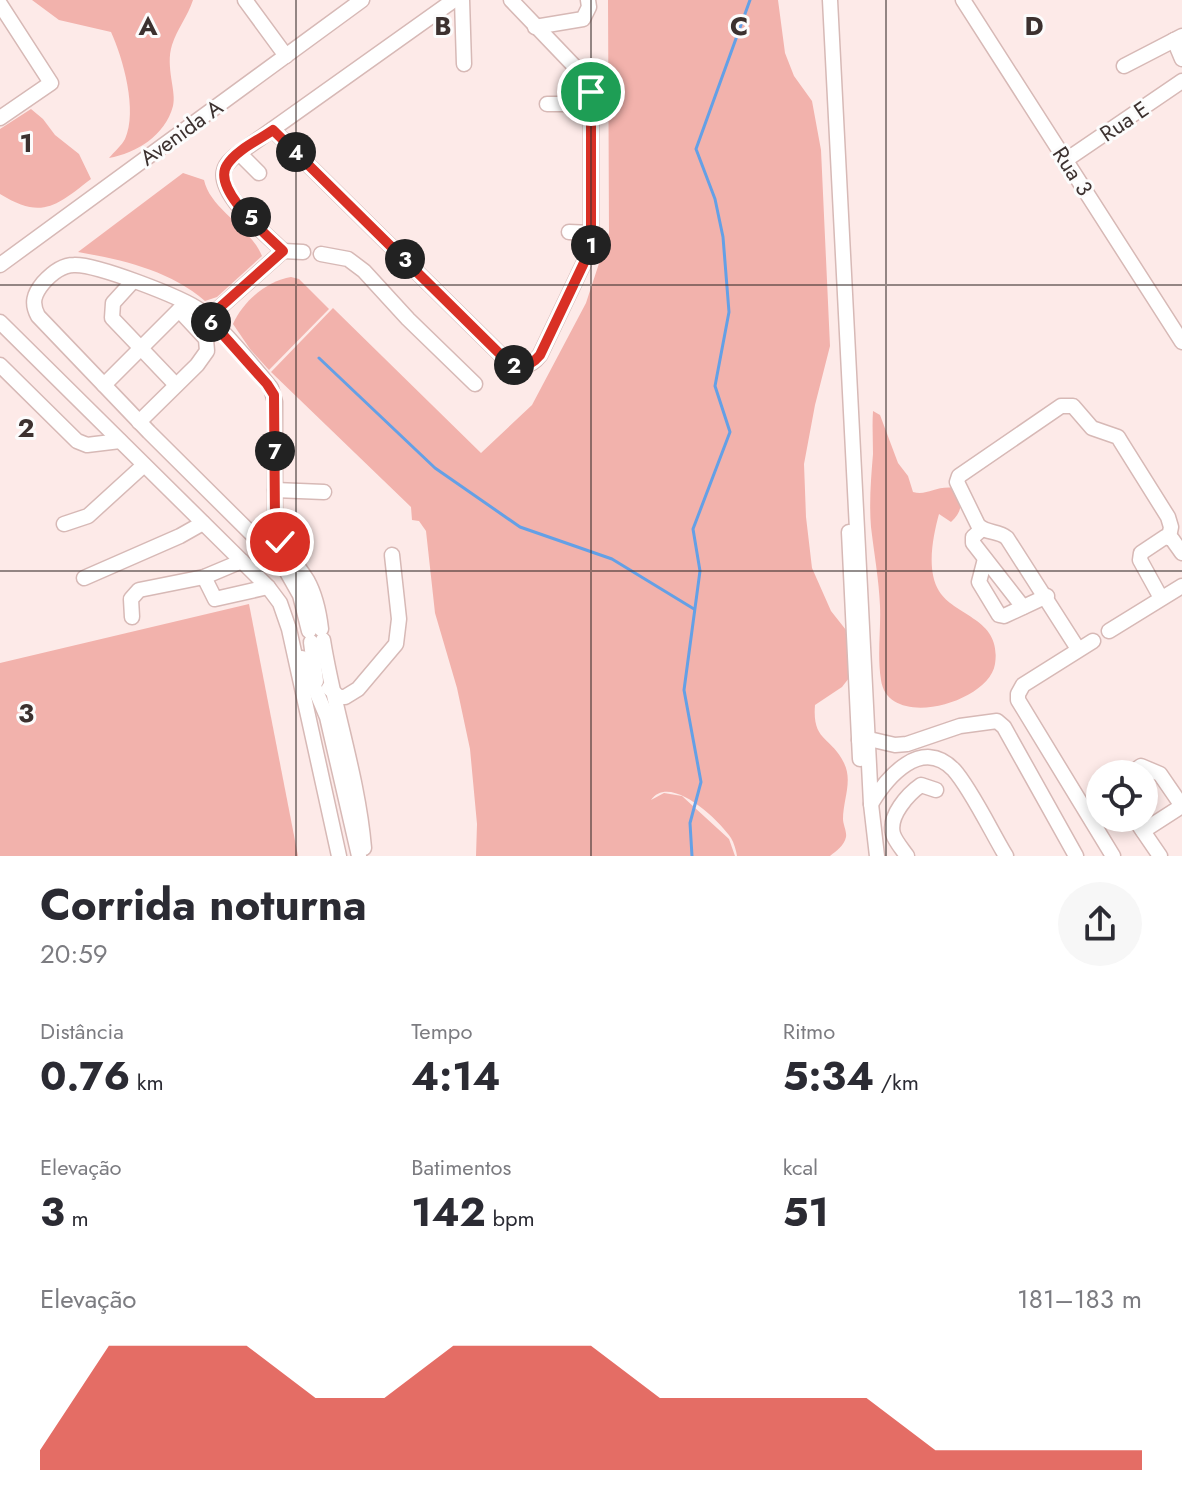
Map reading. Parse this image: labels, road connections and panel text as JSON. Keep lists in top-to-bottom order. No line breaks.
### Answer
{"streets":{"street":["Rua E","Avenida A","Rua 3"]},"crossings":[["Rua E","Rua 3"]],"page":{"pins":["4","5","1","3","6","2","7"],"heading":["Corrida noturna","20:59"],"stats":[["Distância","0.76 km"],["Tempo","4:14"],["Ritmo","5:34 /km"],["Elevação","3 m"],["Batimentos","142 bpm"],["kcal","51"]],"chart":["Elevação","181–183 m"]},"grid":{"columns":["A","B","C","D"],"rows":["1","2","3"]}}
